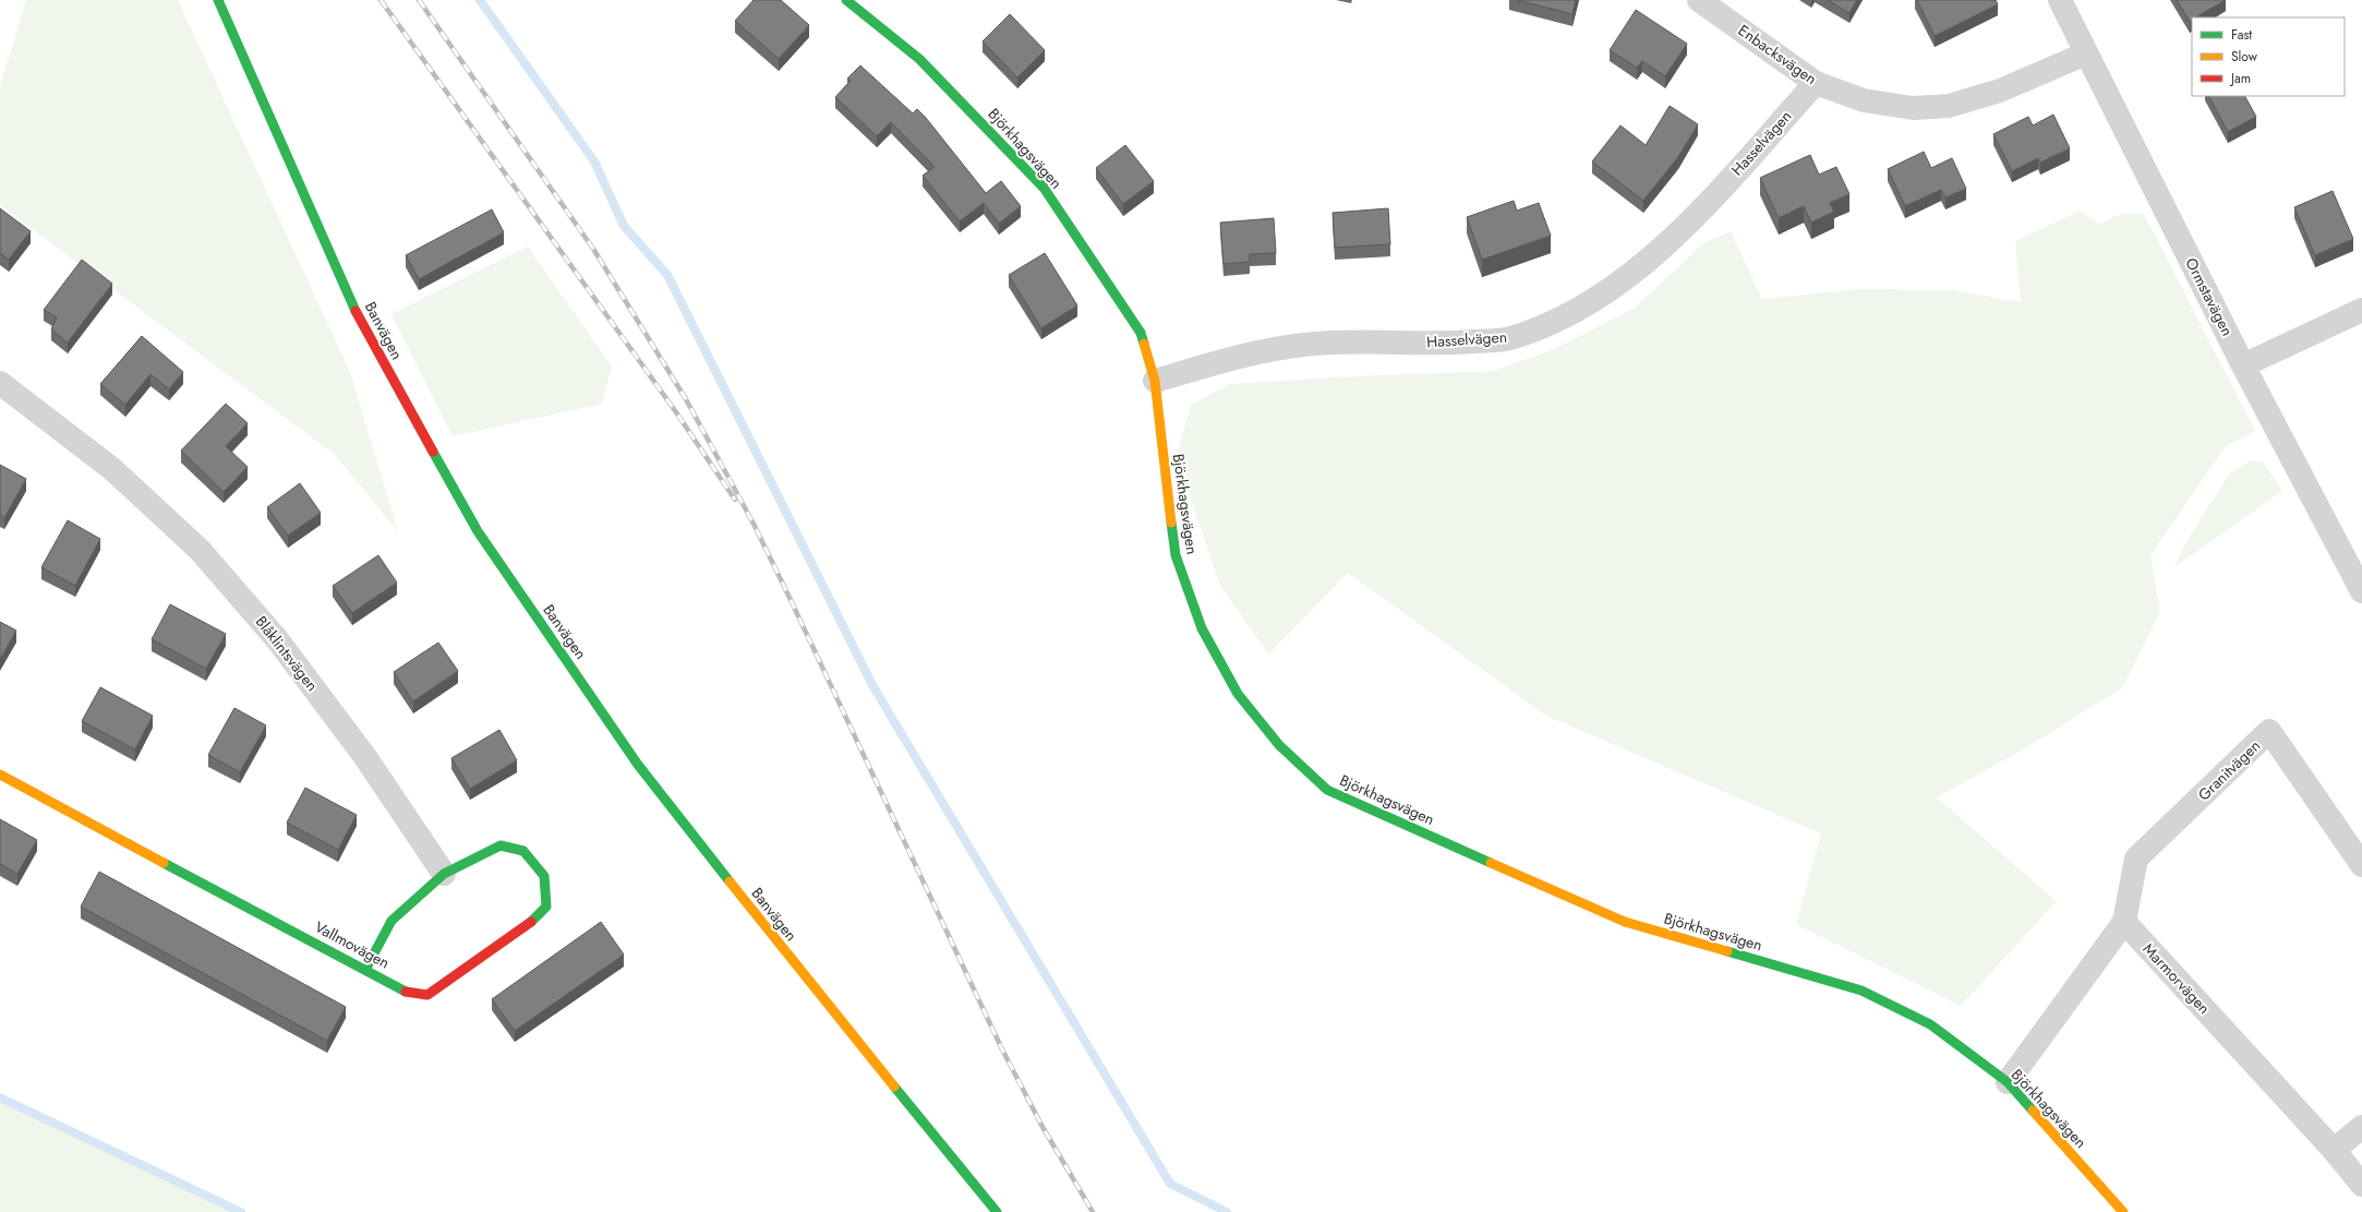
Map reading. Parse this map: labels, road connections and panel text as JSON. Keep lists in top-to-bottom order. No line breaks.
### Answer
{"streets":{"street":["Enbacksvägen","Hasselvägen","Björkhagsvägen","Ormstavägen","Banvägen","Blåklintsvägen","Granitvägen","Vallmovägen","Marmorvägen"]},"crossings":[["Enbacksvägen","Hasselvägen"],["Enbacksvägen","Ormstavägen"],["Hasselvägen","Björkhagsvägen"],["Blåklintsvägen","Vallmovägen"],["Granitvägen","Marmorvägen"]],"legend":["Fast","Slow","Jam"]}
